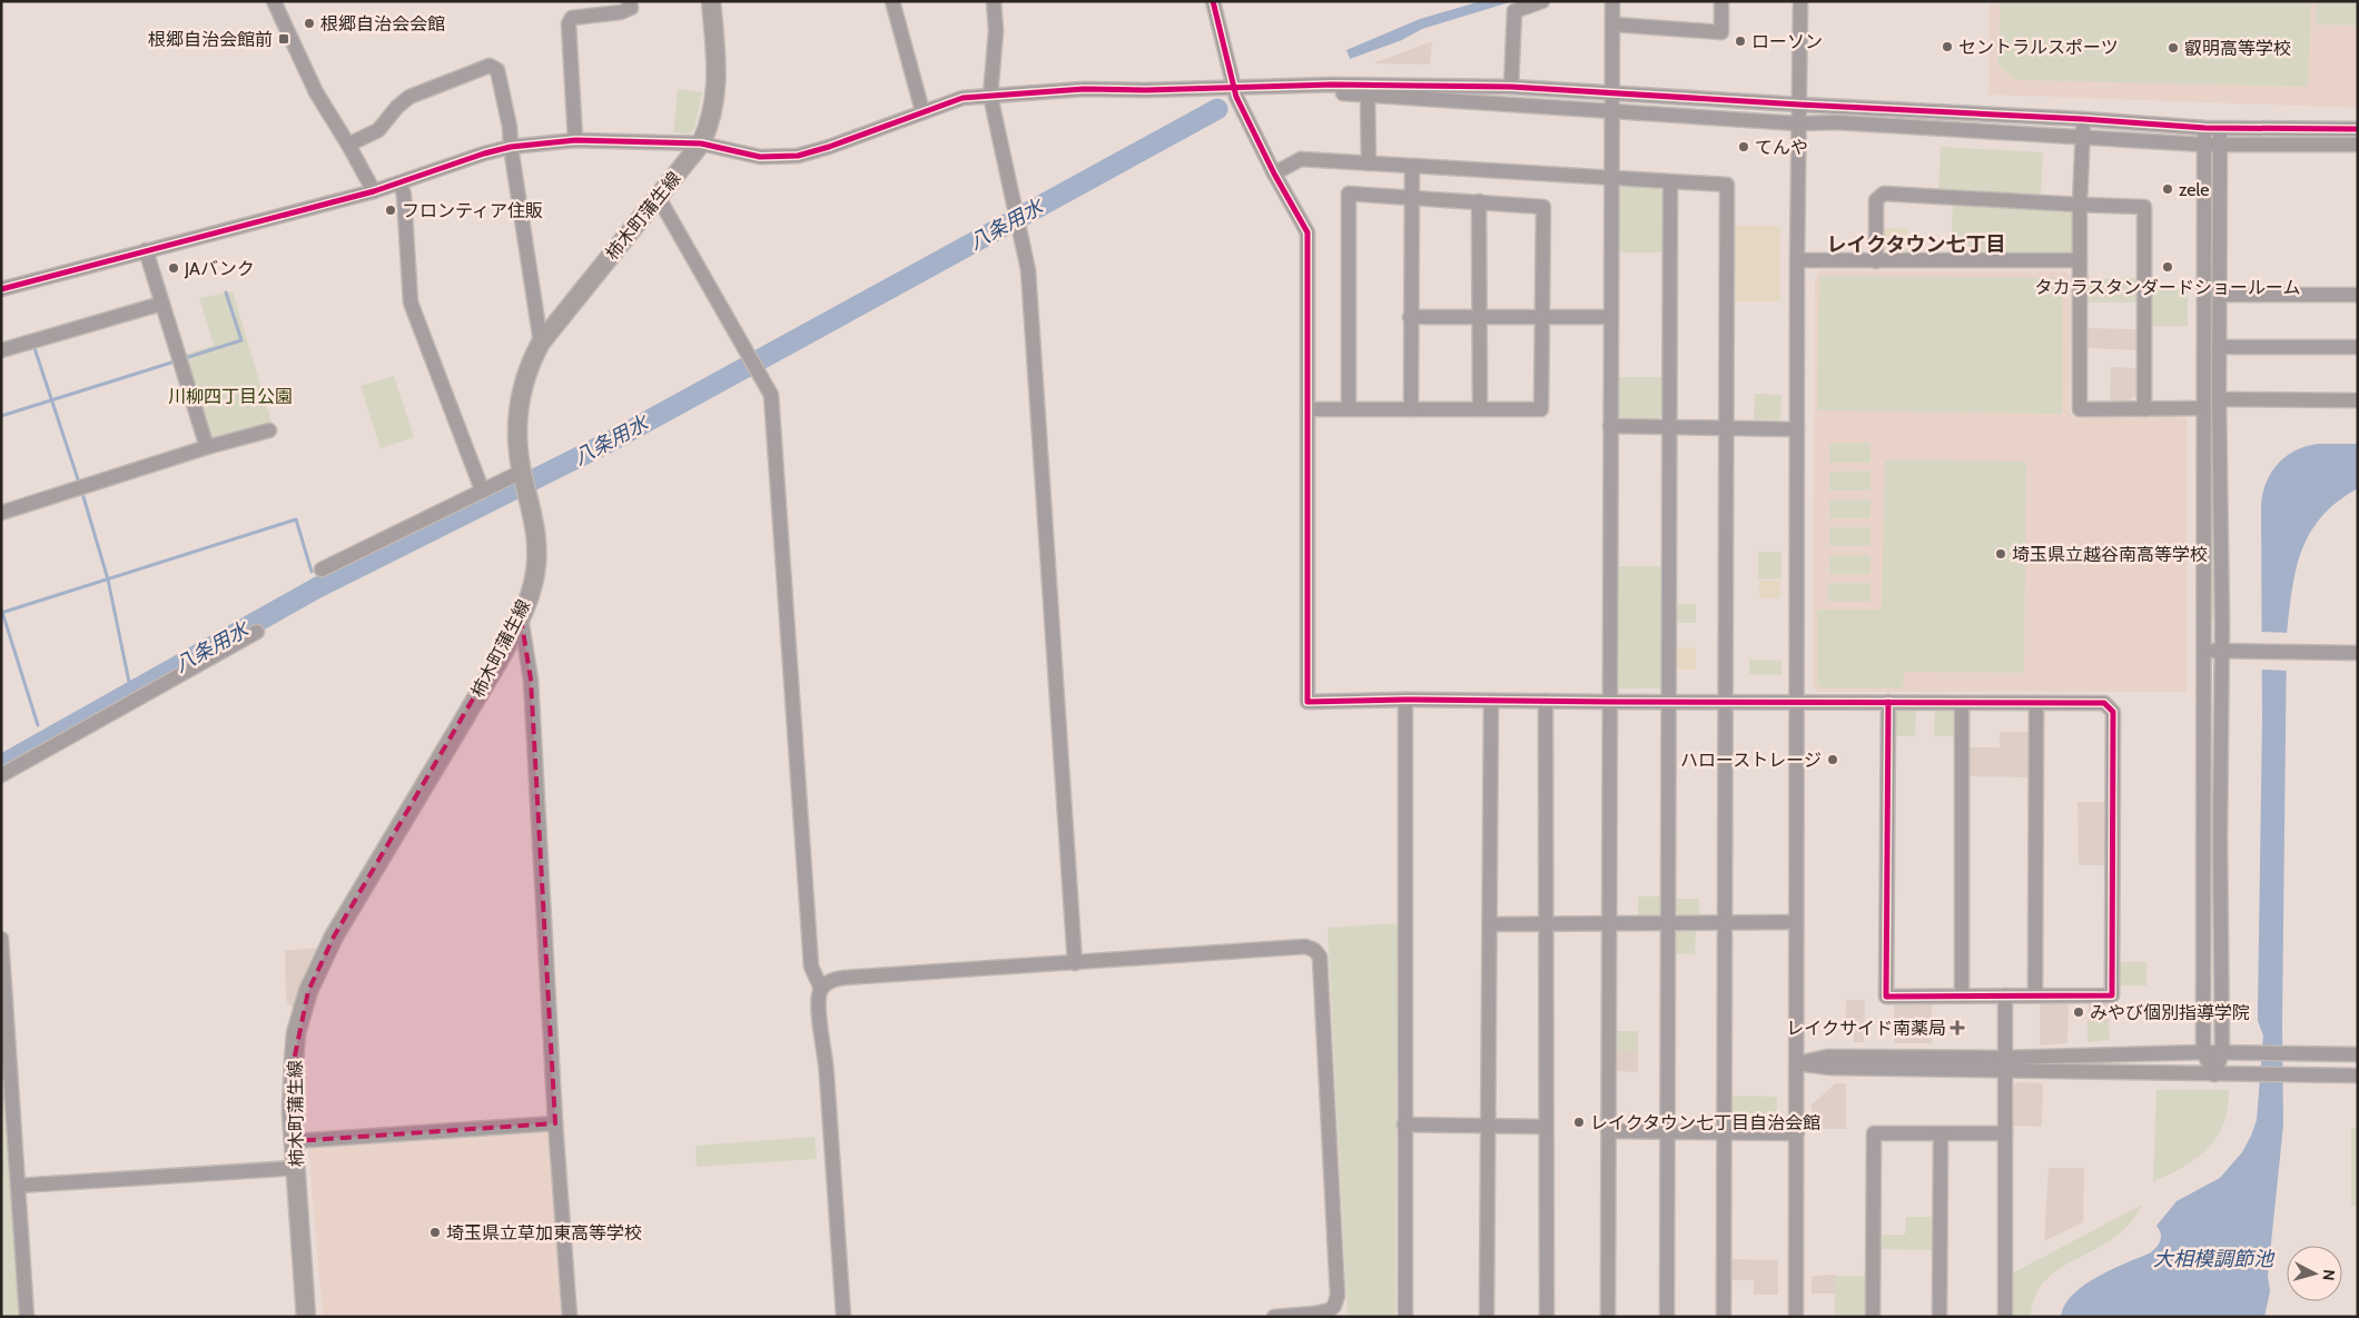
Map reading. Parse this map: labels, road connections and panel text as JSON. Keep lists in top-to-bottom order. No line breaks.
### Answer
{"streets":{"main road":["柿木町蒲生線"]},"districts":["レイクタウン七丁目"],"water":["八条用水","大相模調節池"],"parks":["川柳四丁目公園"],"places":{"other":["根郷自治会会館","ローソン","セントラルスポーツ","叡明高等学校","てんや","zele","フロンティア住販","タカラスタンダードショールーム","JAバンク","埼玉県立越谷南高等学校","ハローストレージ","みやび個別指導学院","レイクタウン七丁目自治会館","埼玉県立草加東高等学校"],"transit":["根郷自治会館前"],"health":["レイクサイド南薬局"]},"north":"right"}
